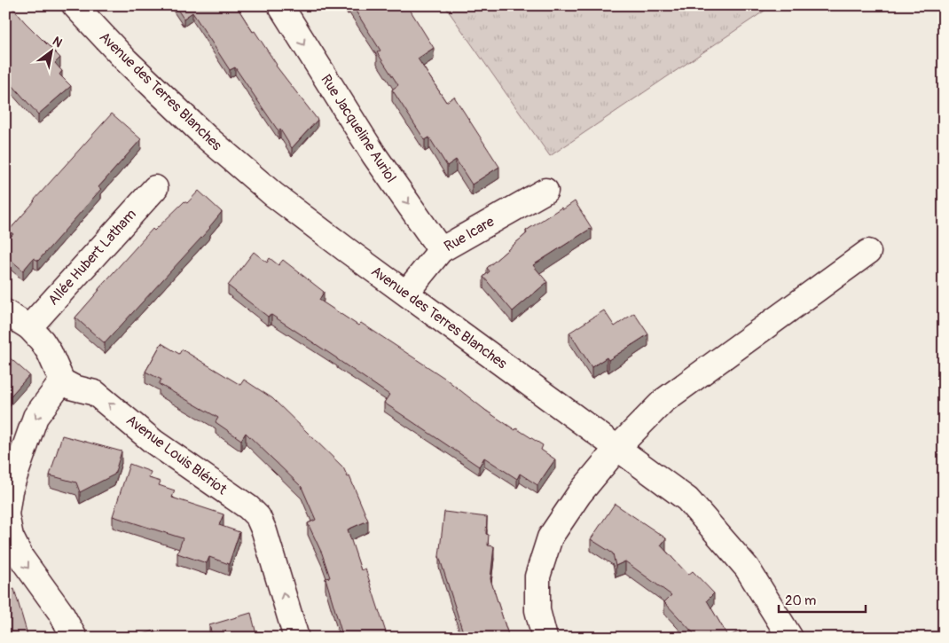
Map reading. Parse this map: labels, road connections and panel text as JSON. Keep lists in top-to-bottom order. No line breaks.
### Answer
{"streets":{"street":["Avenue des Terres Blanches","Rue Jacqueline Auriol","Rue Icare","Allée Hubert Latham","Avenue Louis Blériot"]},"crossings":[["Avenue des Terres Blanches","Rue Icare"],["Rue Jacqueline Auriol","Rue Icare"]],"one_way":["Rue Jacqueline Auriol","Avenue Louis Blériot"],"scale_bar":"20 m","north":"top right"}
